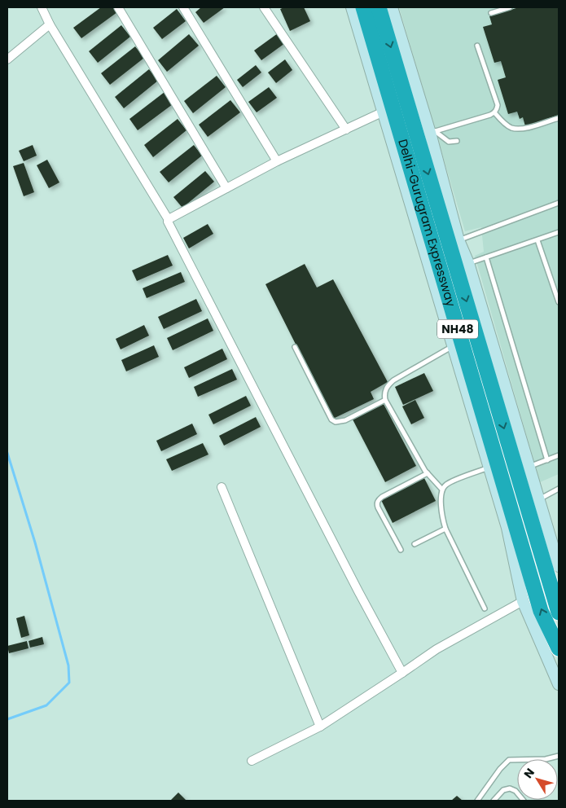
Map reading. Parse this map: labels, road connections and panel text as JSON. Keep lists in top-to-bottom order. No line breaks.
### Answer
{"streets":{"highway":["Delhi-Gurugram Expressway","NH48"]},"north":"top left"}
